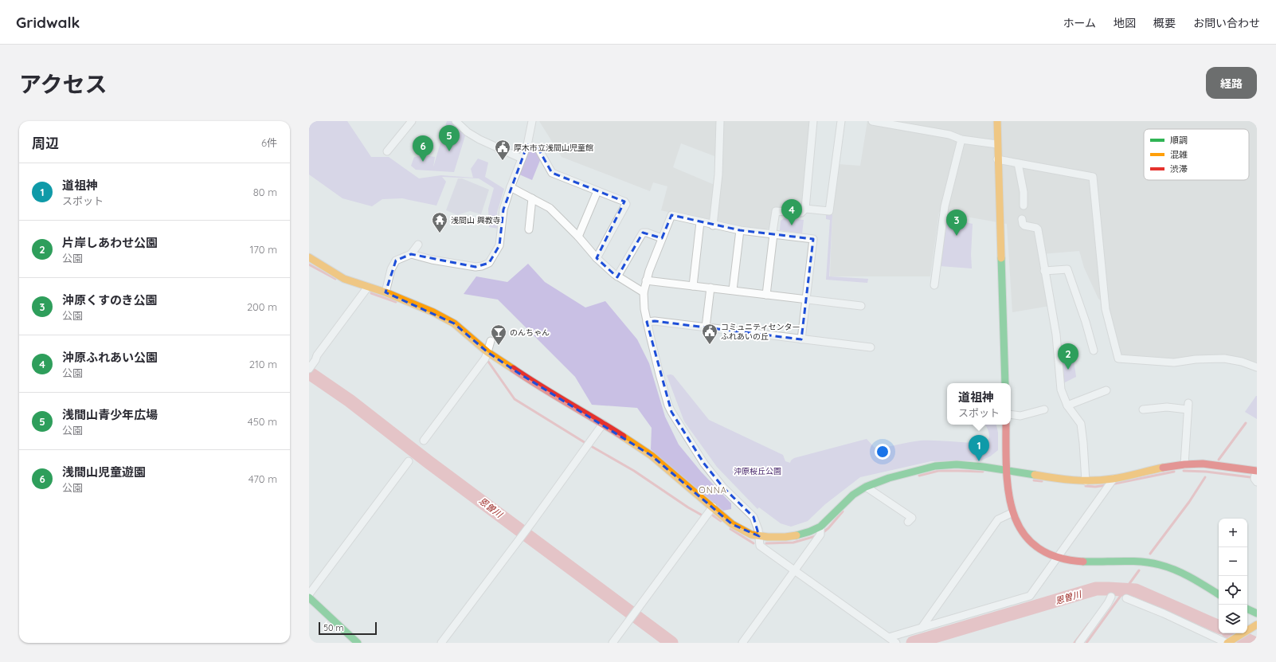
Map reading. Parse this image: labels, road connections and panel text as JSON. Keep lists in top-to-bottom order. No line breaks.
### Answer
{"districts":["ONNA"],"water":["恩曽川"],"parks":["沖原桜丘公園"],"places":{"public building":["厚木市立浅間山児童館","コミュニティセンター ふれあいの丘"],"temple":["浅間山 興教寺"],"bar":["のんちゃん"]},"legend":["順調","混雑","渋滞"],"scale_bar":"50 m","page":{"header":"Gridwalk","nav":["ホーム","地図","概要","お問い合わせ"],"title":"アクセス","buttons":"経路","heading":["周辺","6件"],"pins":["5","6","4","3","2","1"],"list":[{"mark":"1","name":"道祖神","note":"スポット","value":"80 m"},{"mark":"2","name":"片岸しあわせ公園","note":"公園","value":"170 m"},{"mark":"3","name":"沖原くすのき公園","note":"公園","value":"200 m"},{"mark":"4","name":"沖原ふれあい公園","note":"公園","value":"210 m"},{"mark":"5","name":"浅間山青少年広場","note":"公園","value":"450 m"},{"mark":"6","name":"浅間山児童遊園","note":"公園","value":"470 m"}],"popup":["道祖神","スポット"],"map_buttons":["+","−"],"scale":"50 m"}}
